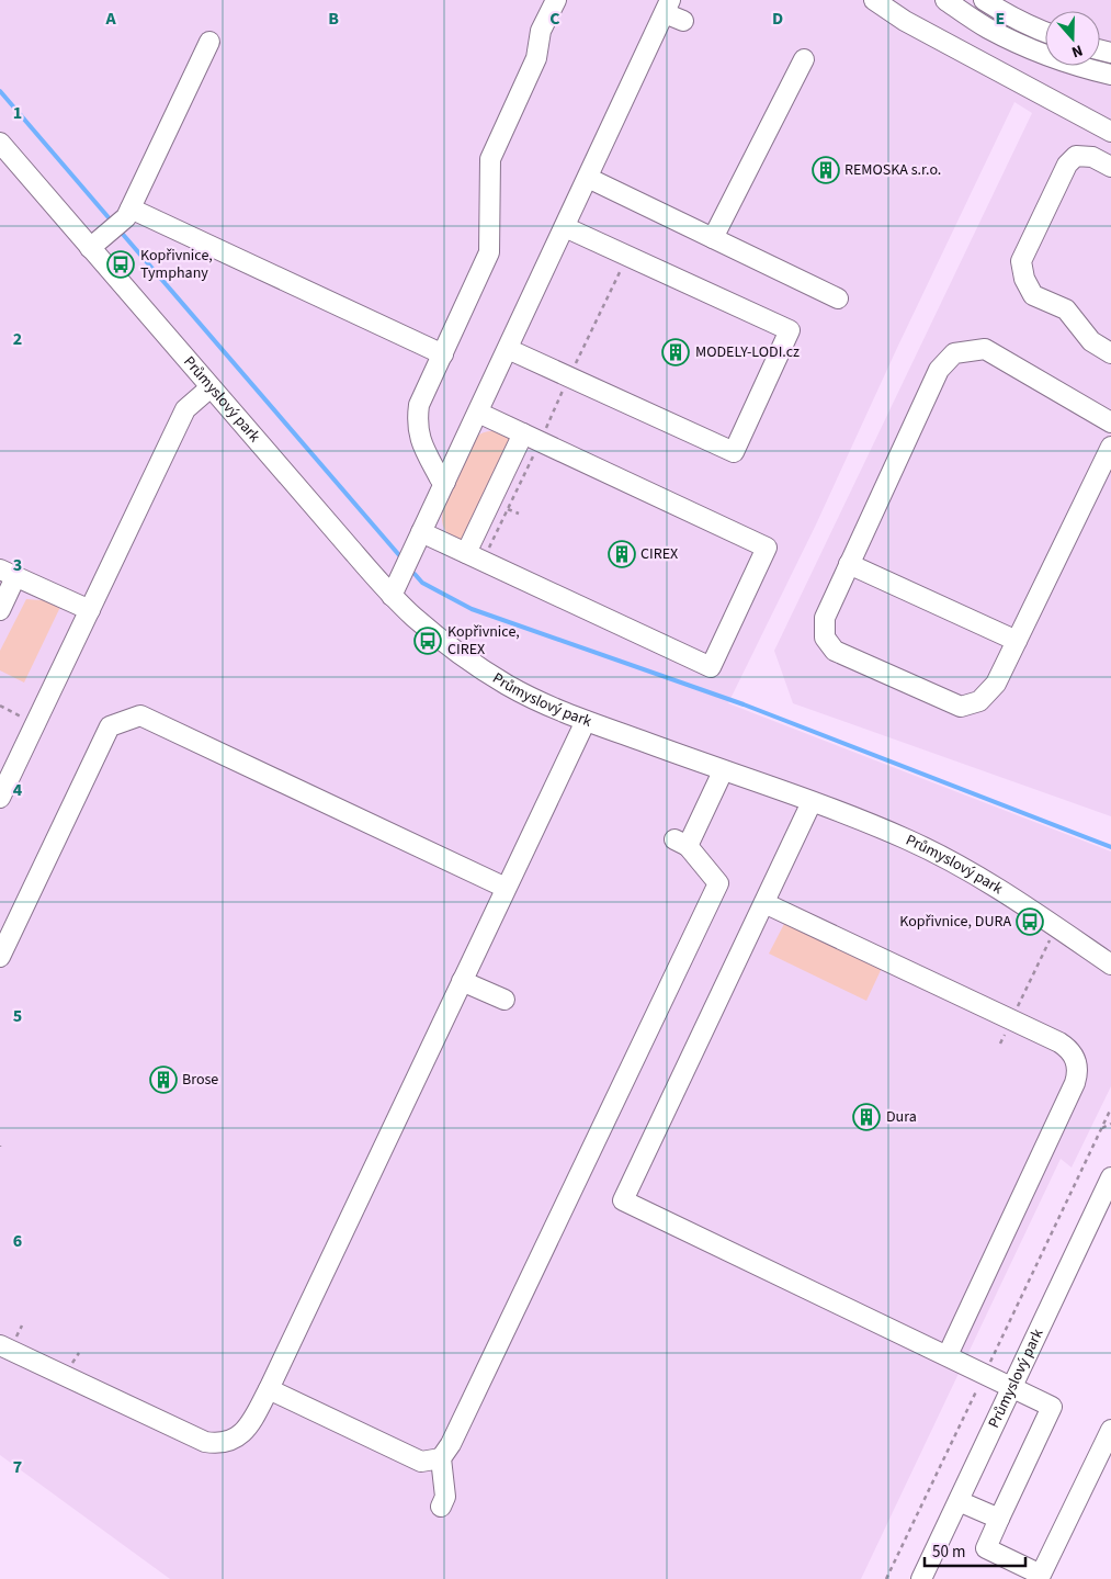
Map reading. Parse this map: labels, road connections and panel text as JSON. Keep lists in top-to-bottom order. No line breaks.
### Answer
{"streets":{"street":["Průmyslový park"]},"places":{"building":["REMOSKA s.r.o.","MODELY-LODI.cz","CIREX","Brose","Dura"],"bus stop":["Kopřivnice, Tymphany","Kopřivnice, CIREX","Kopřivnice, DURA"]},"scale_bar":"50 m","north":"bottom","grid":{"columns":["A","B","C","D","E"],"rows":["1","2","3","4","5","6","7"]}}
